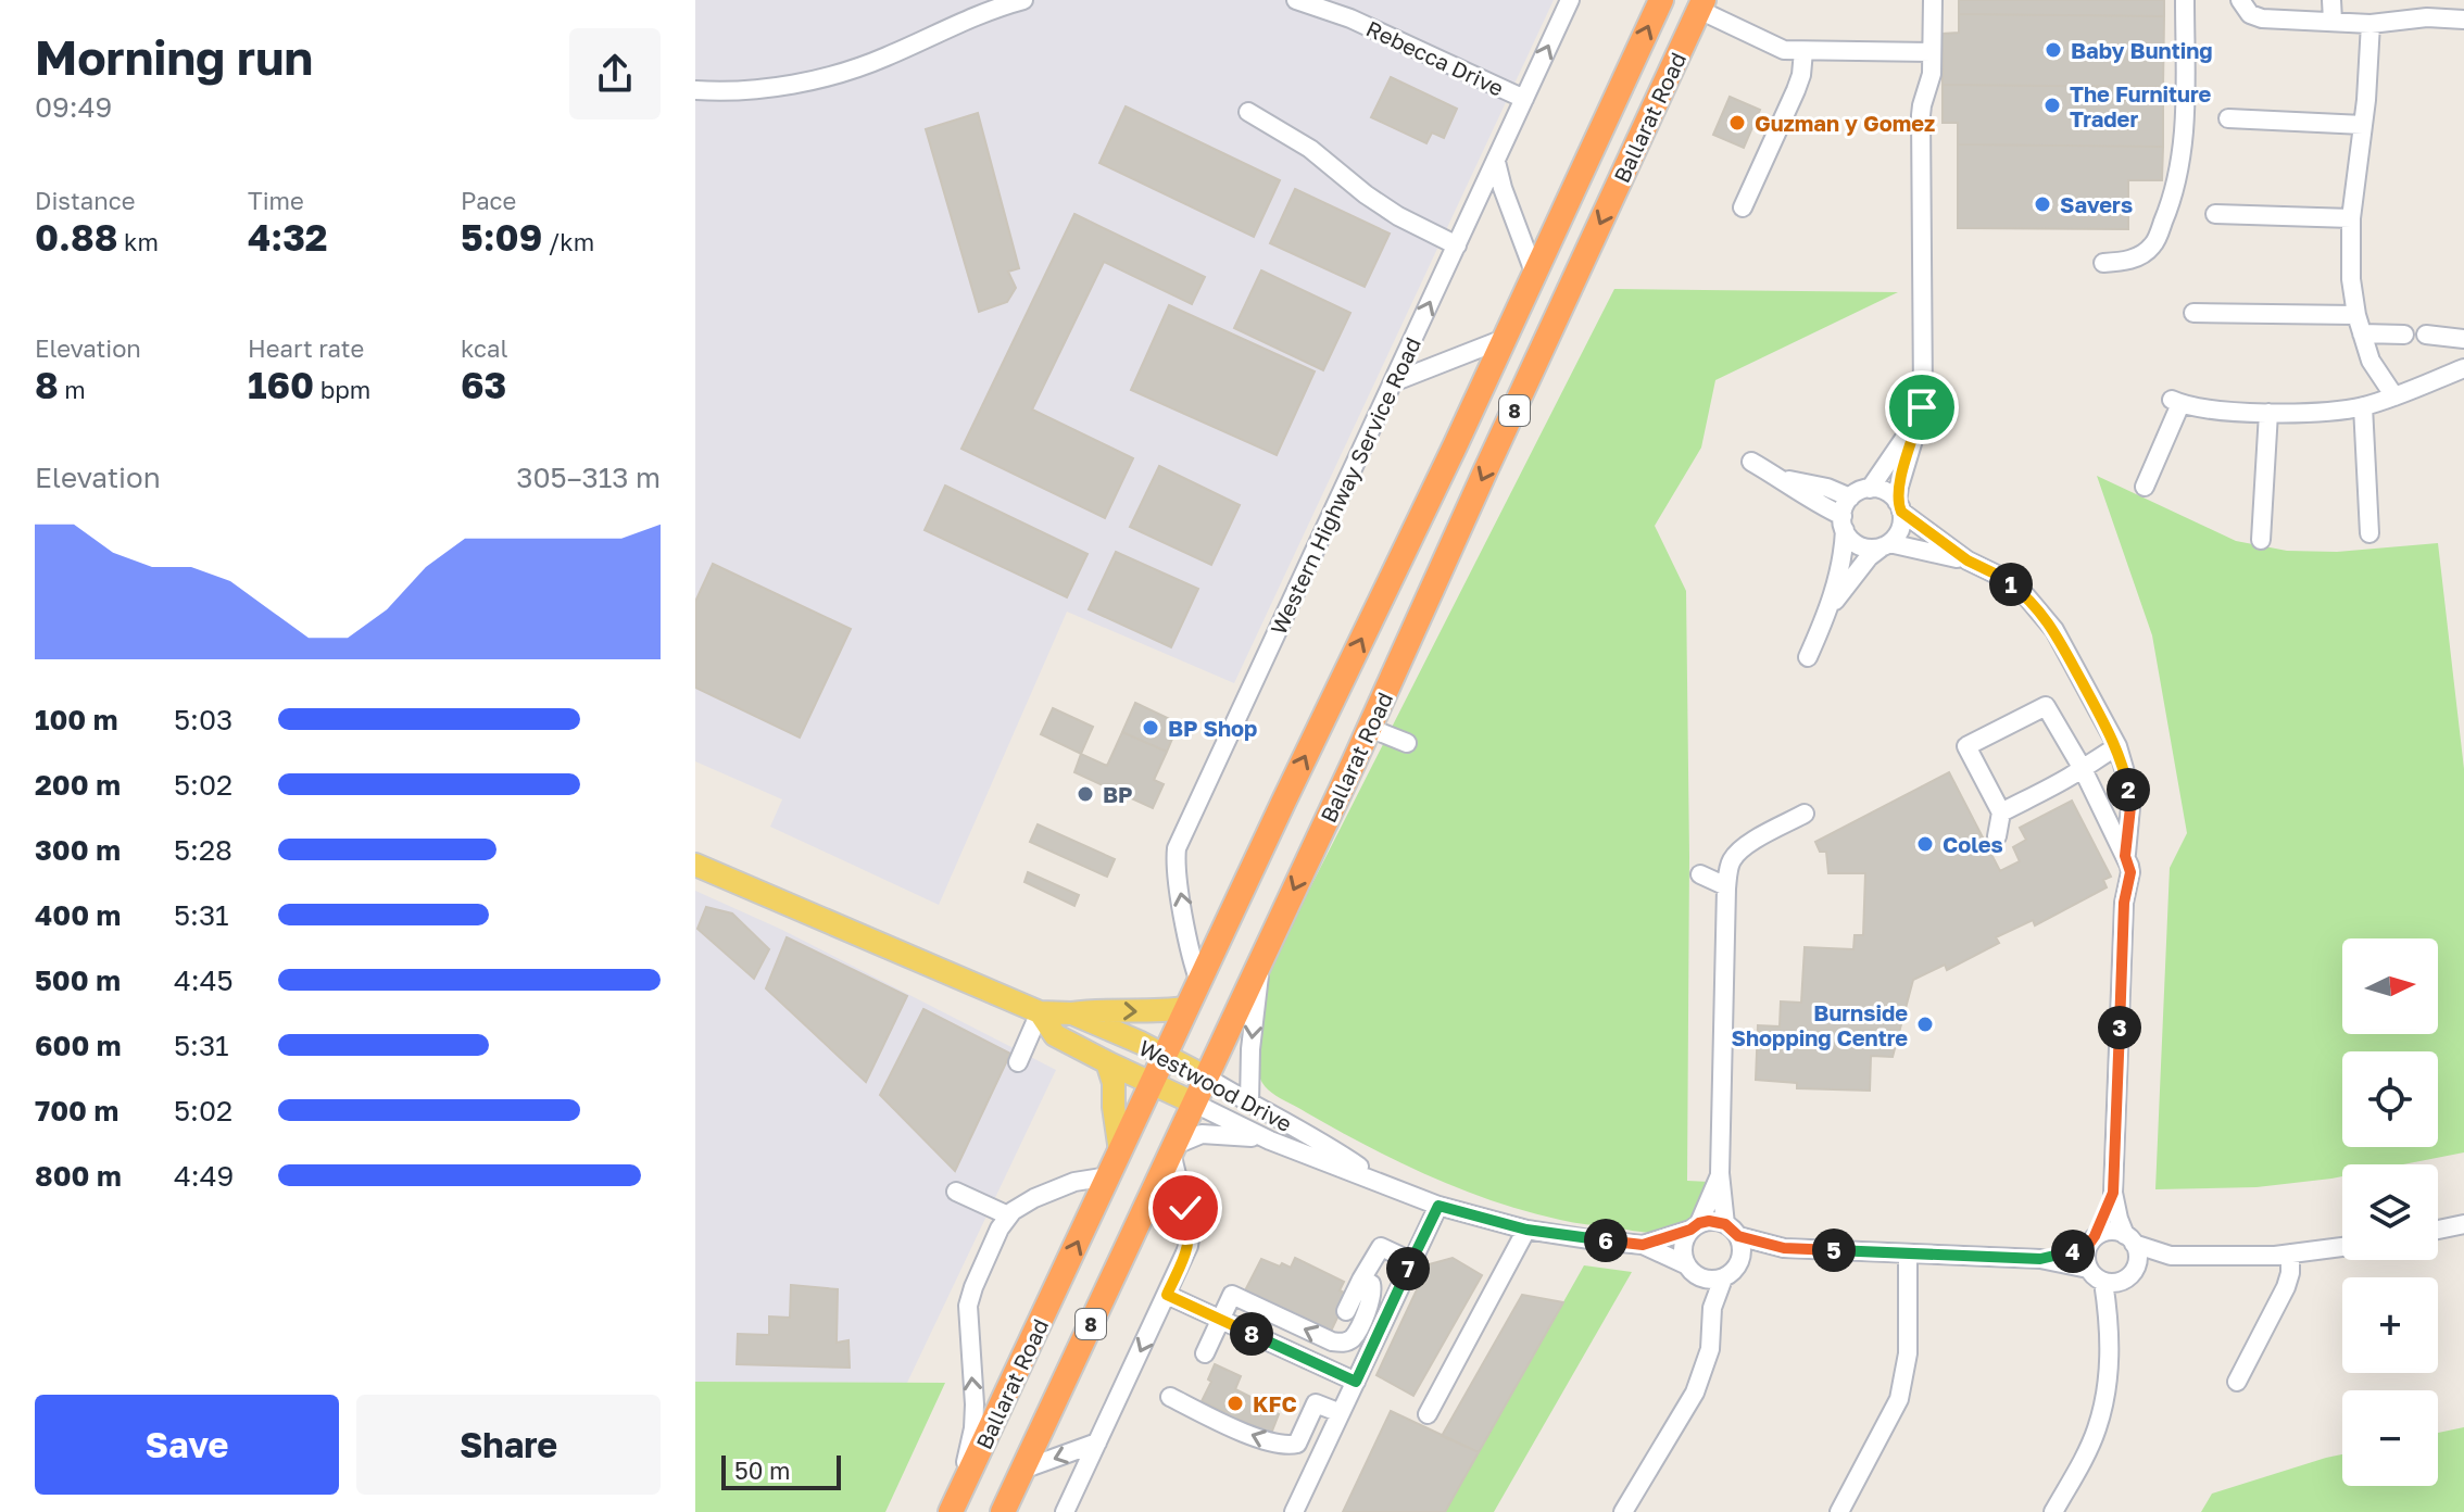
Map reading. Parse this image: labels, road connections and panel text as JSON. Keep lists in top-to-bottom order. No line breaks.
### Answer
{"streets":{"highway":["Ballarat Road","8"],"main road":["Westwood Drive"],"street":["Rebecca Drive","Western Highway Service Road"]},"crossings":[["Rebecca Drive","Western Highway Service Road"],["Ballarat Road","Western Highway Service Road"],["Ballarat Road","Westwood Drive"]],"one_way":["Western Highway Service Road"],"places":["Baby Bunting","The Furniture Trader","Guzman y Gomez","Savers","BP Shop","BP","Coles","Burnside Shopping Centre","KFC"],"scale_bar":"50 m","north":"right","page":{"heading":["Morning run","09:49"],"stats":[["Distance","0.88 km"],["Time","4:32"],["Pace","5:09 /km"],["Elevation","8 m"],["Heart rate","160 bpm"],["kcal","63"]],"chart":["Elevation","305–313 m"],"pins":["1","2","3","6","5","4","7","8"],"list":[{"name":"100 m","note":"5:03"},{"name":"200 m","note":"5:02"},{"name":"300 m","note":"5:28"},{"name":"400 m","note":"5:31"},{"name":"500 m","note":"4:45"},{"name":"600 m","note":"5:31"},{"name":"700 m","note":"5:02"},{"name":"800 m","note":"4:49"}],"map_buttons":["+","−"],"buttons":["Save","Share"],"scale":"50 m"}}
